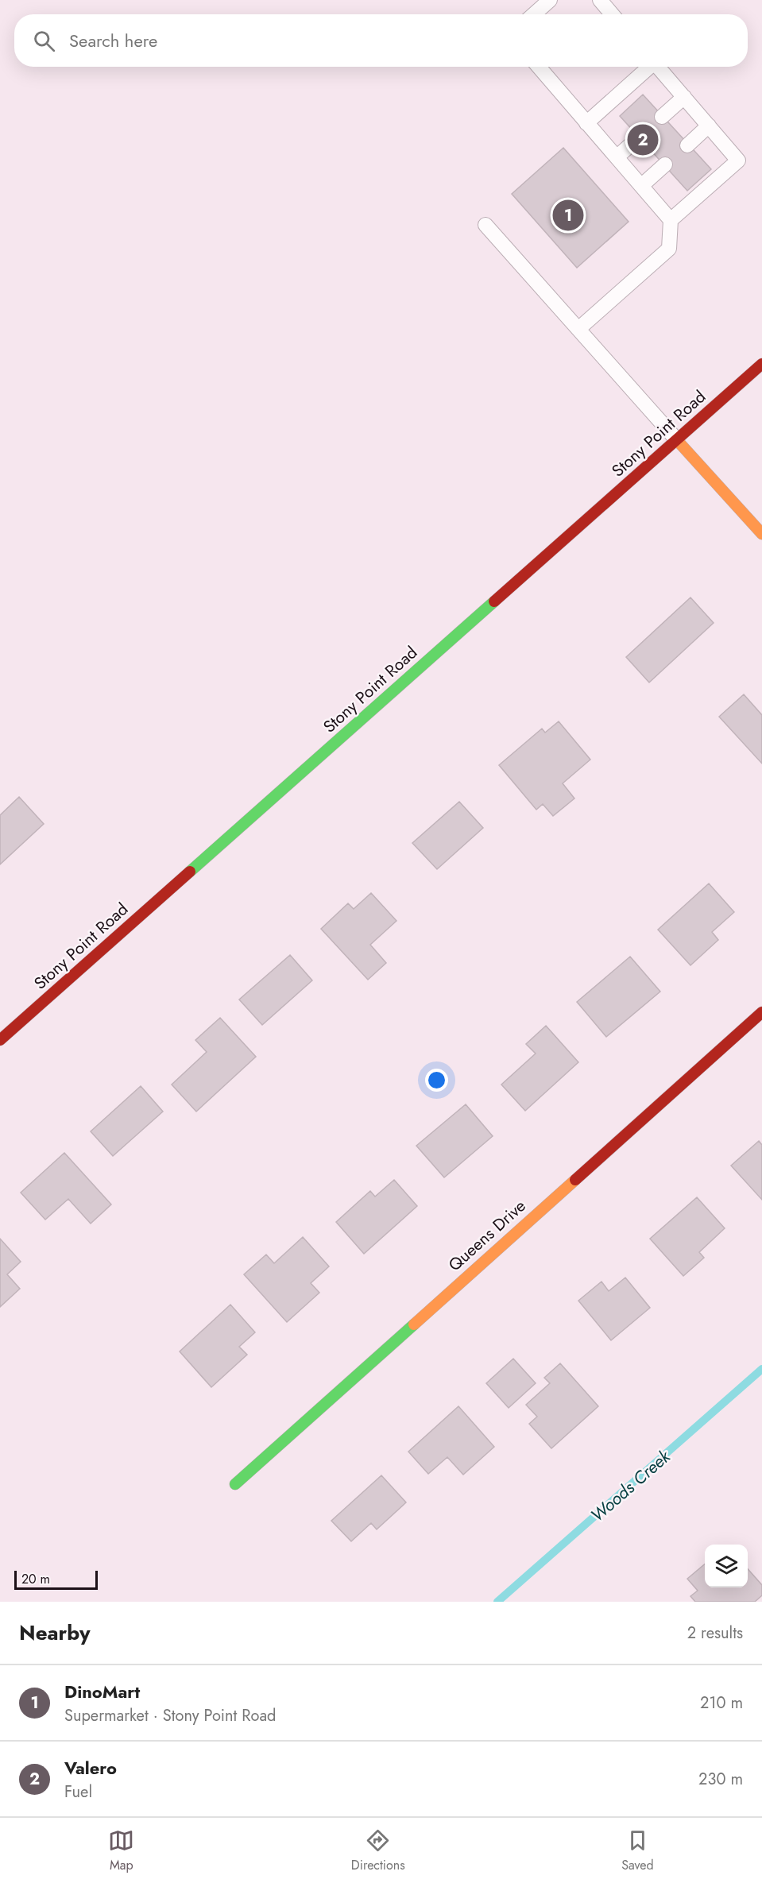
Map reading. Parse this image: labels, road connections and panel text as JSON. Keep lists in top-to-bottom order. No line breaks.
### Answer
{"streets":{"street":["Stony Point Road","Queens Drive"]},"water":["Woods Creek"],"scale_bar":"20 m","page":{"search":"Search here","pins":["2","1"],"scale":"20 m","heading":["Nearby","2 results"],"list":[{"mark":"1","name":"DinoMart","note":"Supermarket · Stony Point Road","value":"210 m"},{"mark":"2","name":"Valero","note":"Fuel","value":"230 m"}],"nav":["Map","Directions","Saved"]}}
